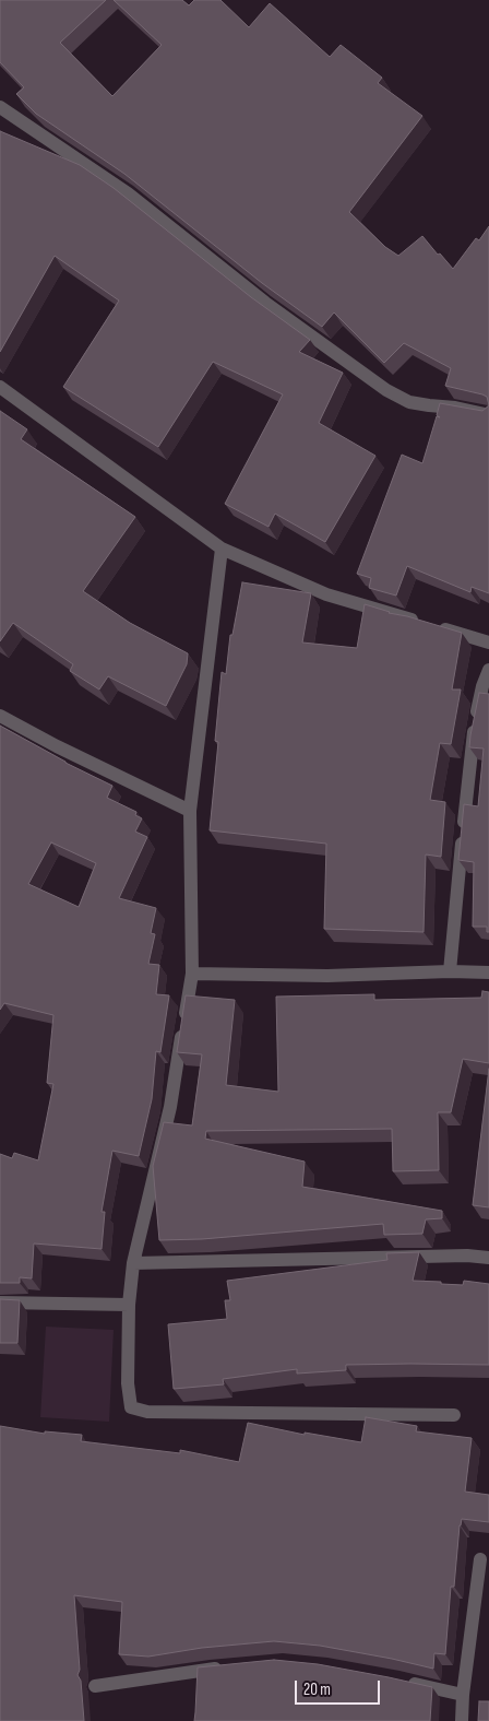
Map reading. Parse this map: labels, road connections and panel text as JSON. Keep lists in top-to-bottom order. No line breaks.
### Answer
{"scale_bar":"20 m"}
